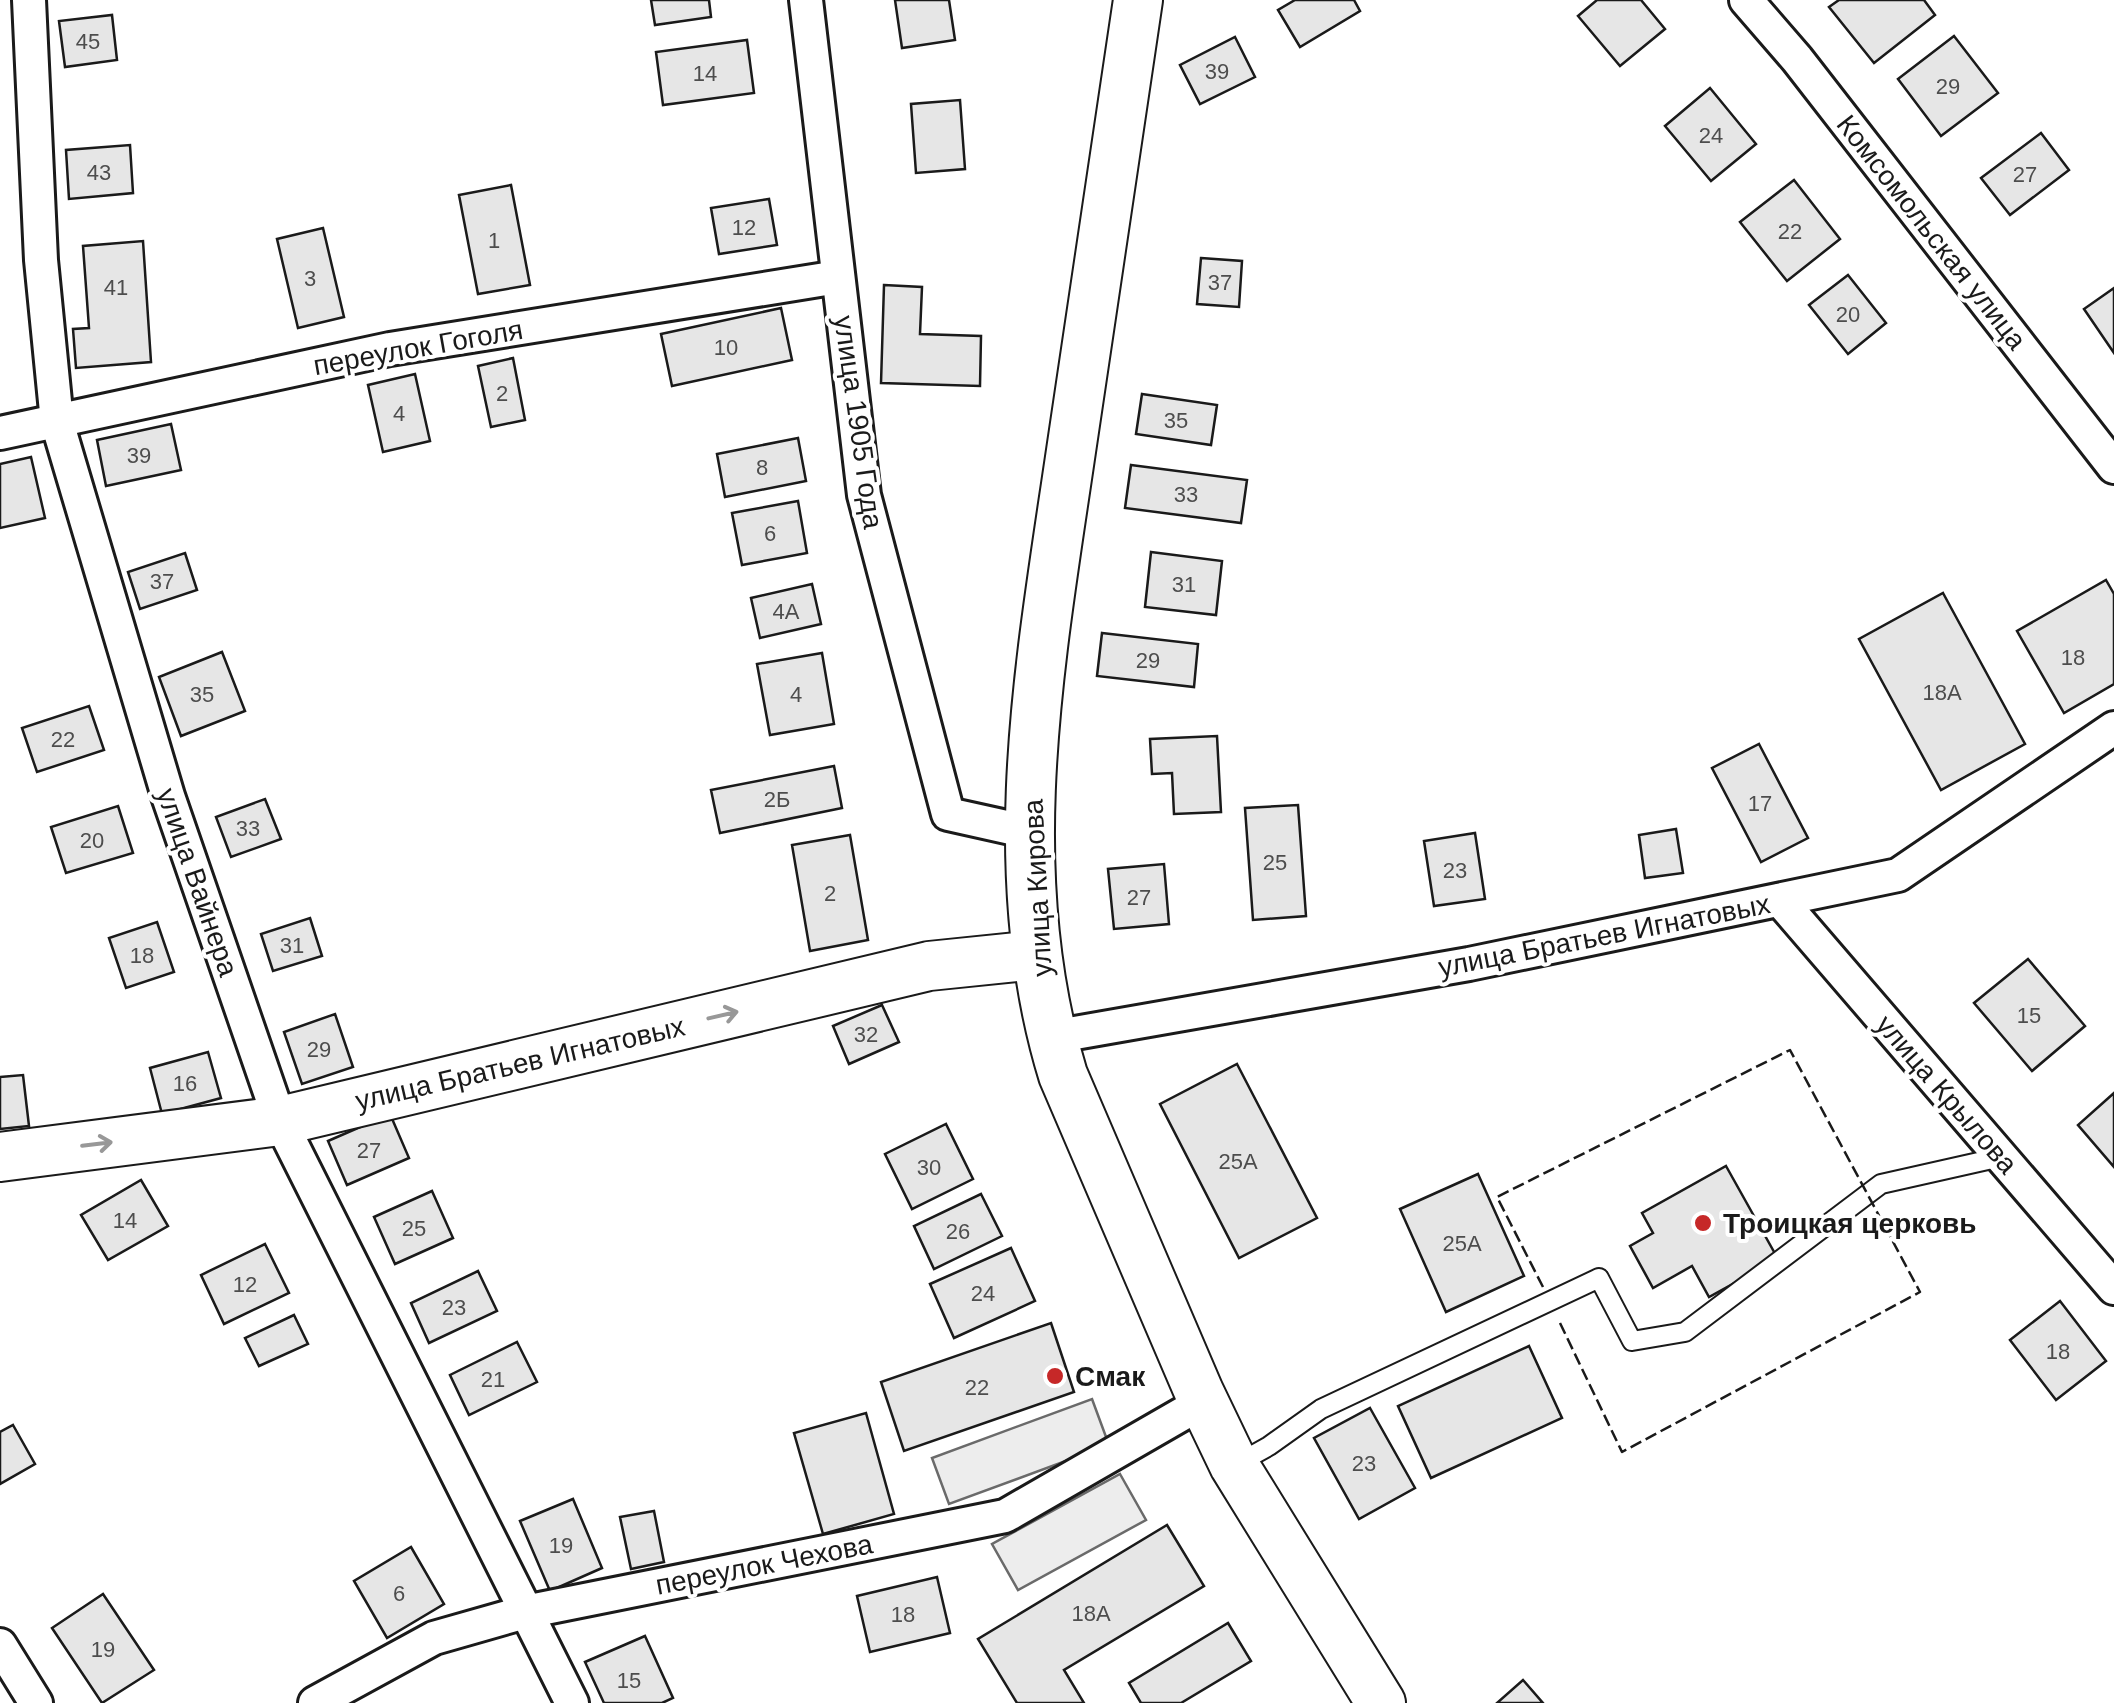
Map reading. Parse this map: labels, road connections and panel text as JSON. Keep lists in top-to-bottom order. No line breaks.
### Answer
{"streets":{"main road":["улица Кирова","улица Братьев Игнатовых"],"street":["Комсомольская улица","переулок Гоголя","улица 1905 Года","улица Вайнера","улица Крылова","переулок Чехова"]},"crossings":[["переулок Гоголя","улица 1905 Года"],["переулок Гоголя","улица Вайнера"],["улица 1905 Года","улица Кирова"],["улица Вайнера","улица Братьев Игнатовых"],["улица Вайнера","переулок Чехова"],["улица Кирова","улица Братьев Игнатовых"],["улица Кирова","переулок Чехова"],["улица Братьев Игнатовых","улица Крылова"]],"one_way":["улица Братьев Игнатовых"],"places":["Троицкая церковь","Смак"],"house_numbers":["45","39","14","29","24","43","27","12","22","1","3","37","41","20","10","2","4","35","39","8","33","6","37","31","4А","18","29","18А","35","4","22","2Б","17","33","20","25","23","2","27","31","18","15","32","29","16","27","25А","30","14","25","26","25А","12","24","23","18","21","22","23","19","6","18А","18","19","15"]}
